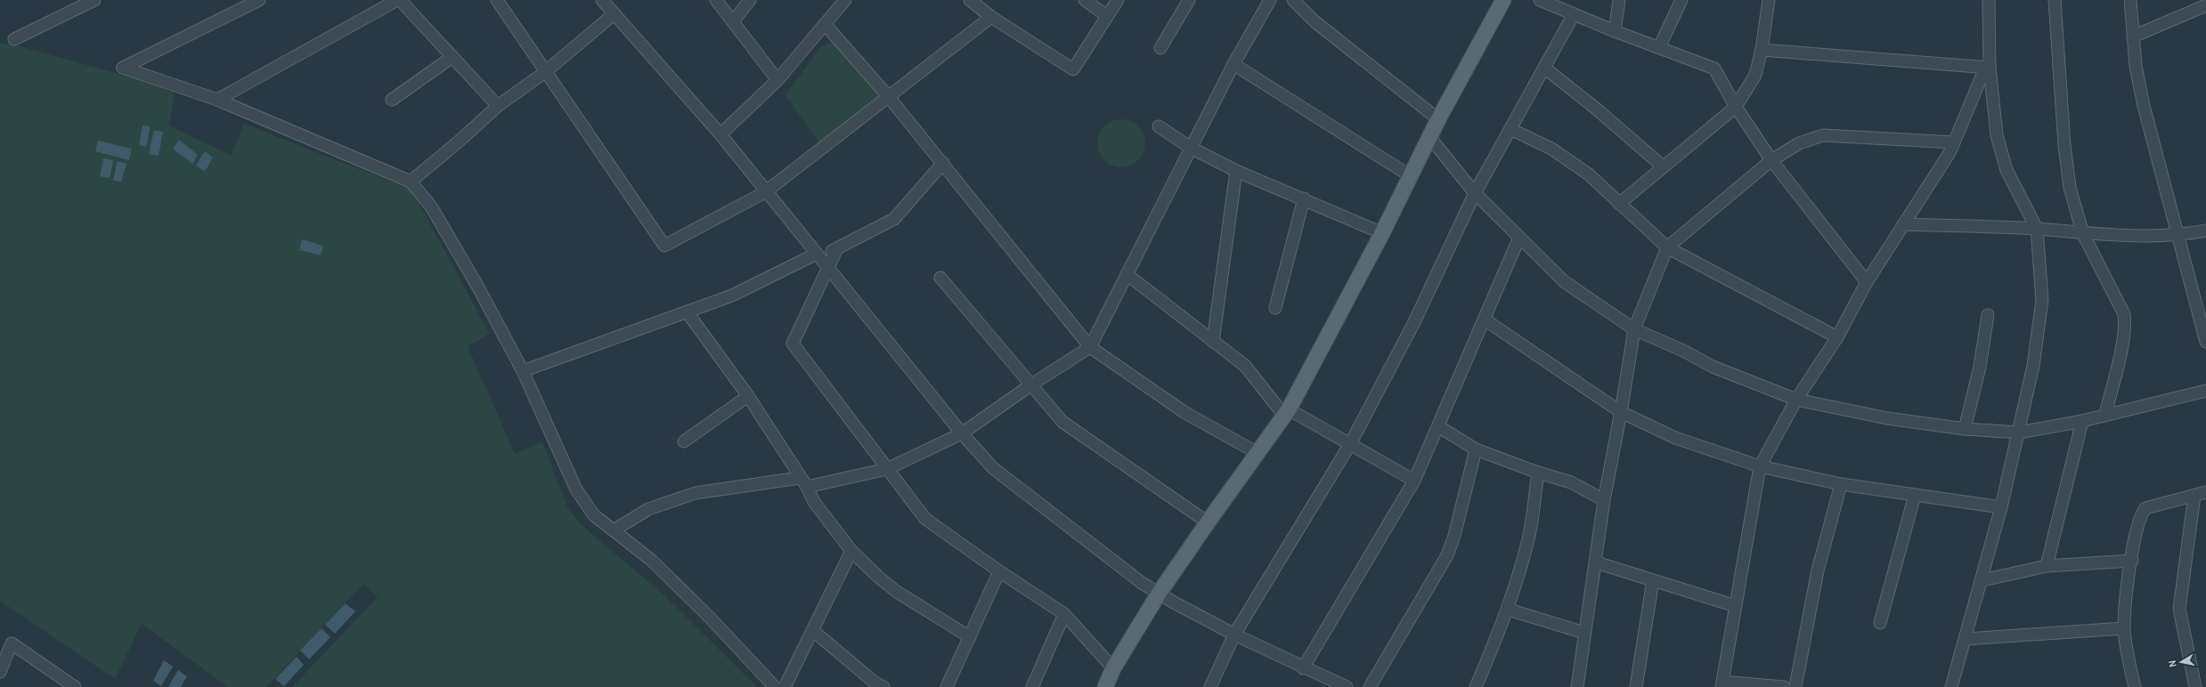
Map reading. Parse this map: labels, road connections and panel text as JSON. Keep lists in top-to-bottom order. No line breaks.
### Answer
{"north":"left"}
